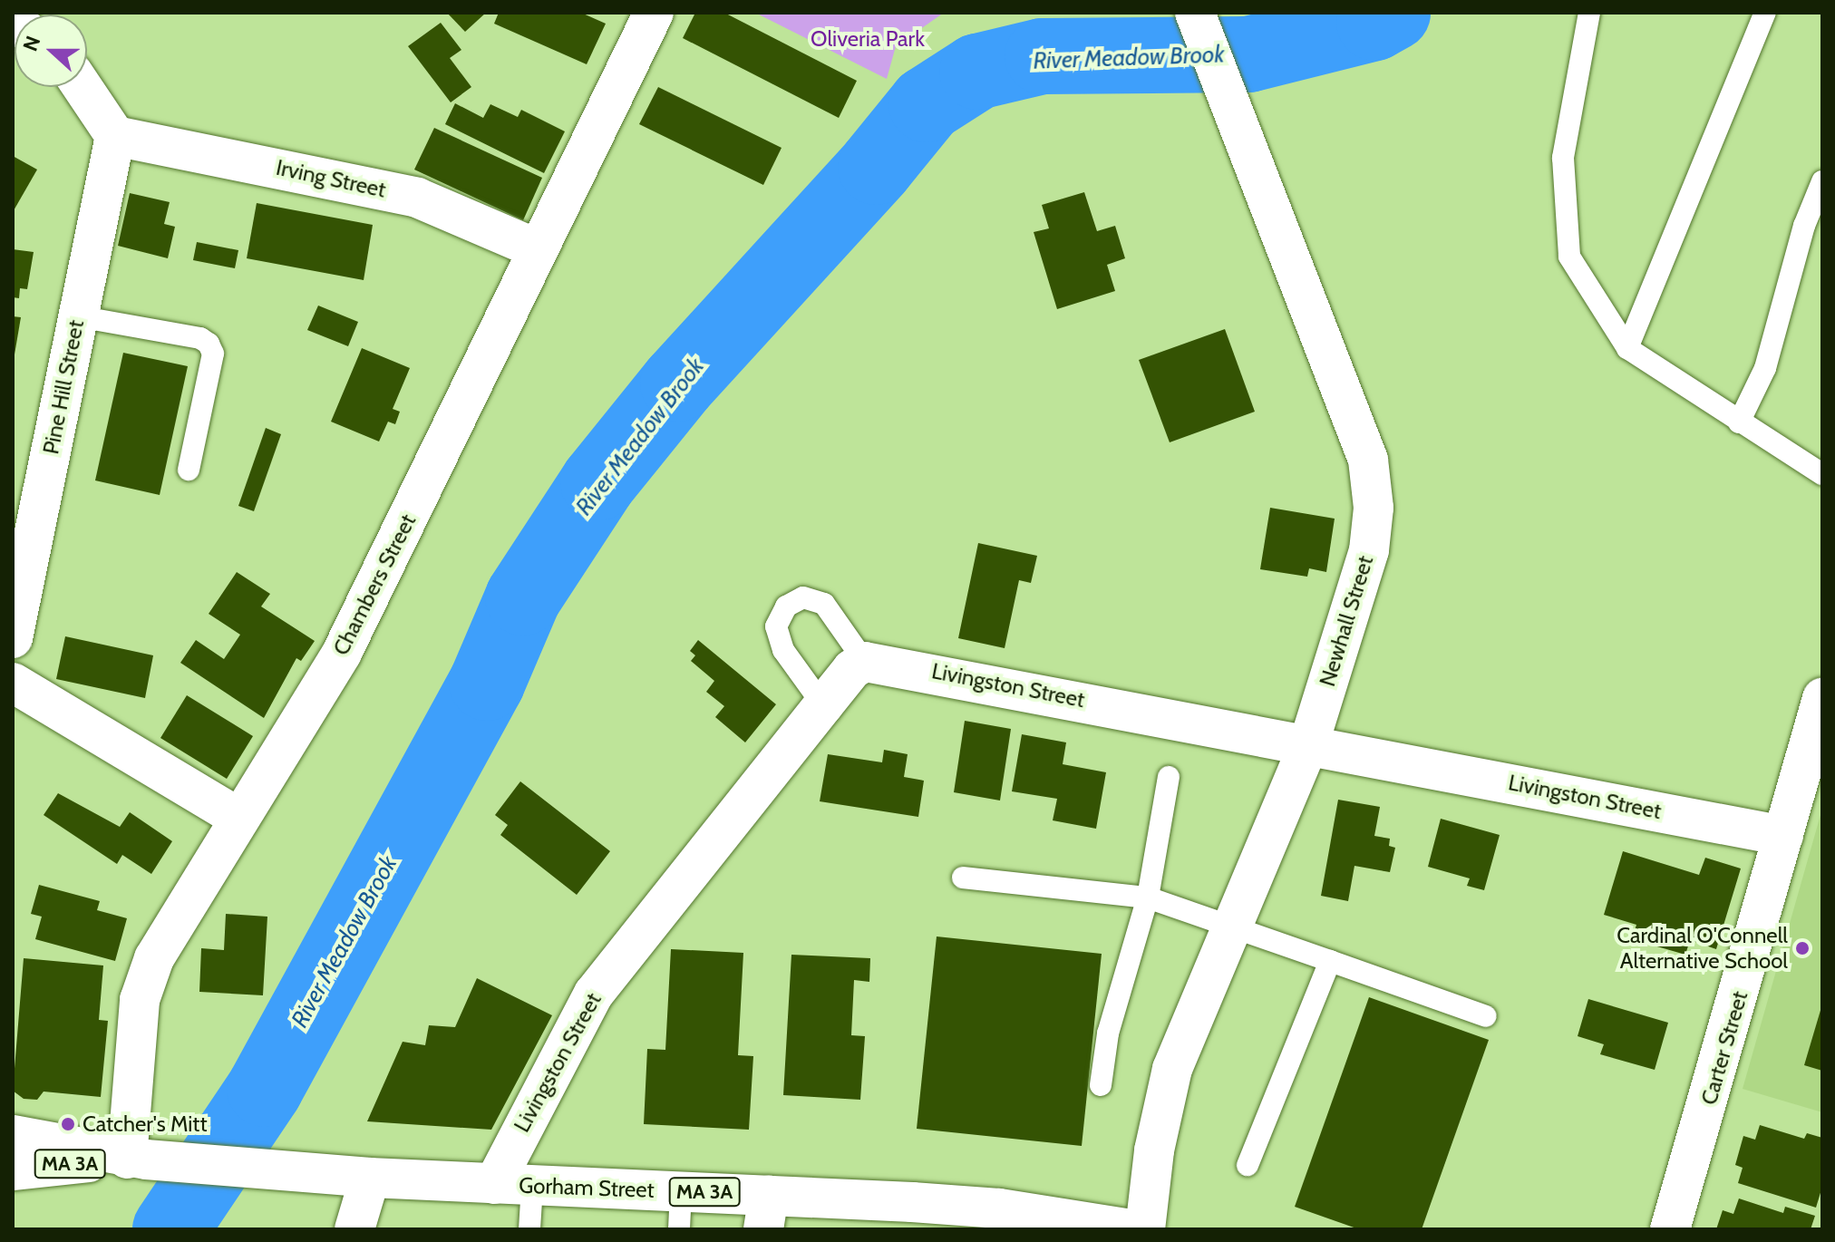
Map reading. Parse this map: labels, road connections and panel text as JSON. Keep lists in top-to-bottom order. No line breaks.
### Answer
{"streets":{"street":["Irving Street","Pine Hill Street","Chambers Street","Newhall Street","Livingston Street","Carter Street","MA 3A","Gorham Street"]},"crossings":[["Irving Street","Pine Hill Street"],["Irving Street","Chambers Street"],["Chambers Street","Gorham Street"],["Newhall Street","Livingston Street"],["Livingston Street","Carter Street"],["Livingston Street","Gorham Street"]],"water":["River Meadow Brook"],"parks":["Oliveria Park"],"places":["Cardinal O'Connell Alternative School","Catcher's Mitt"],"north":"left"}
